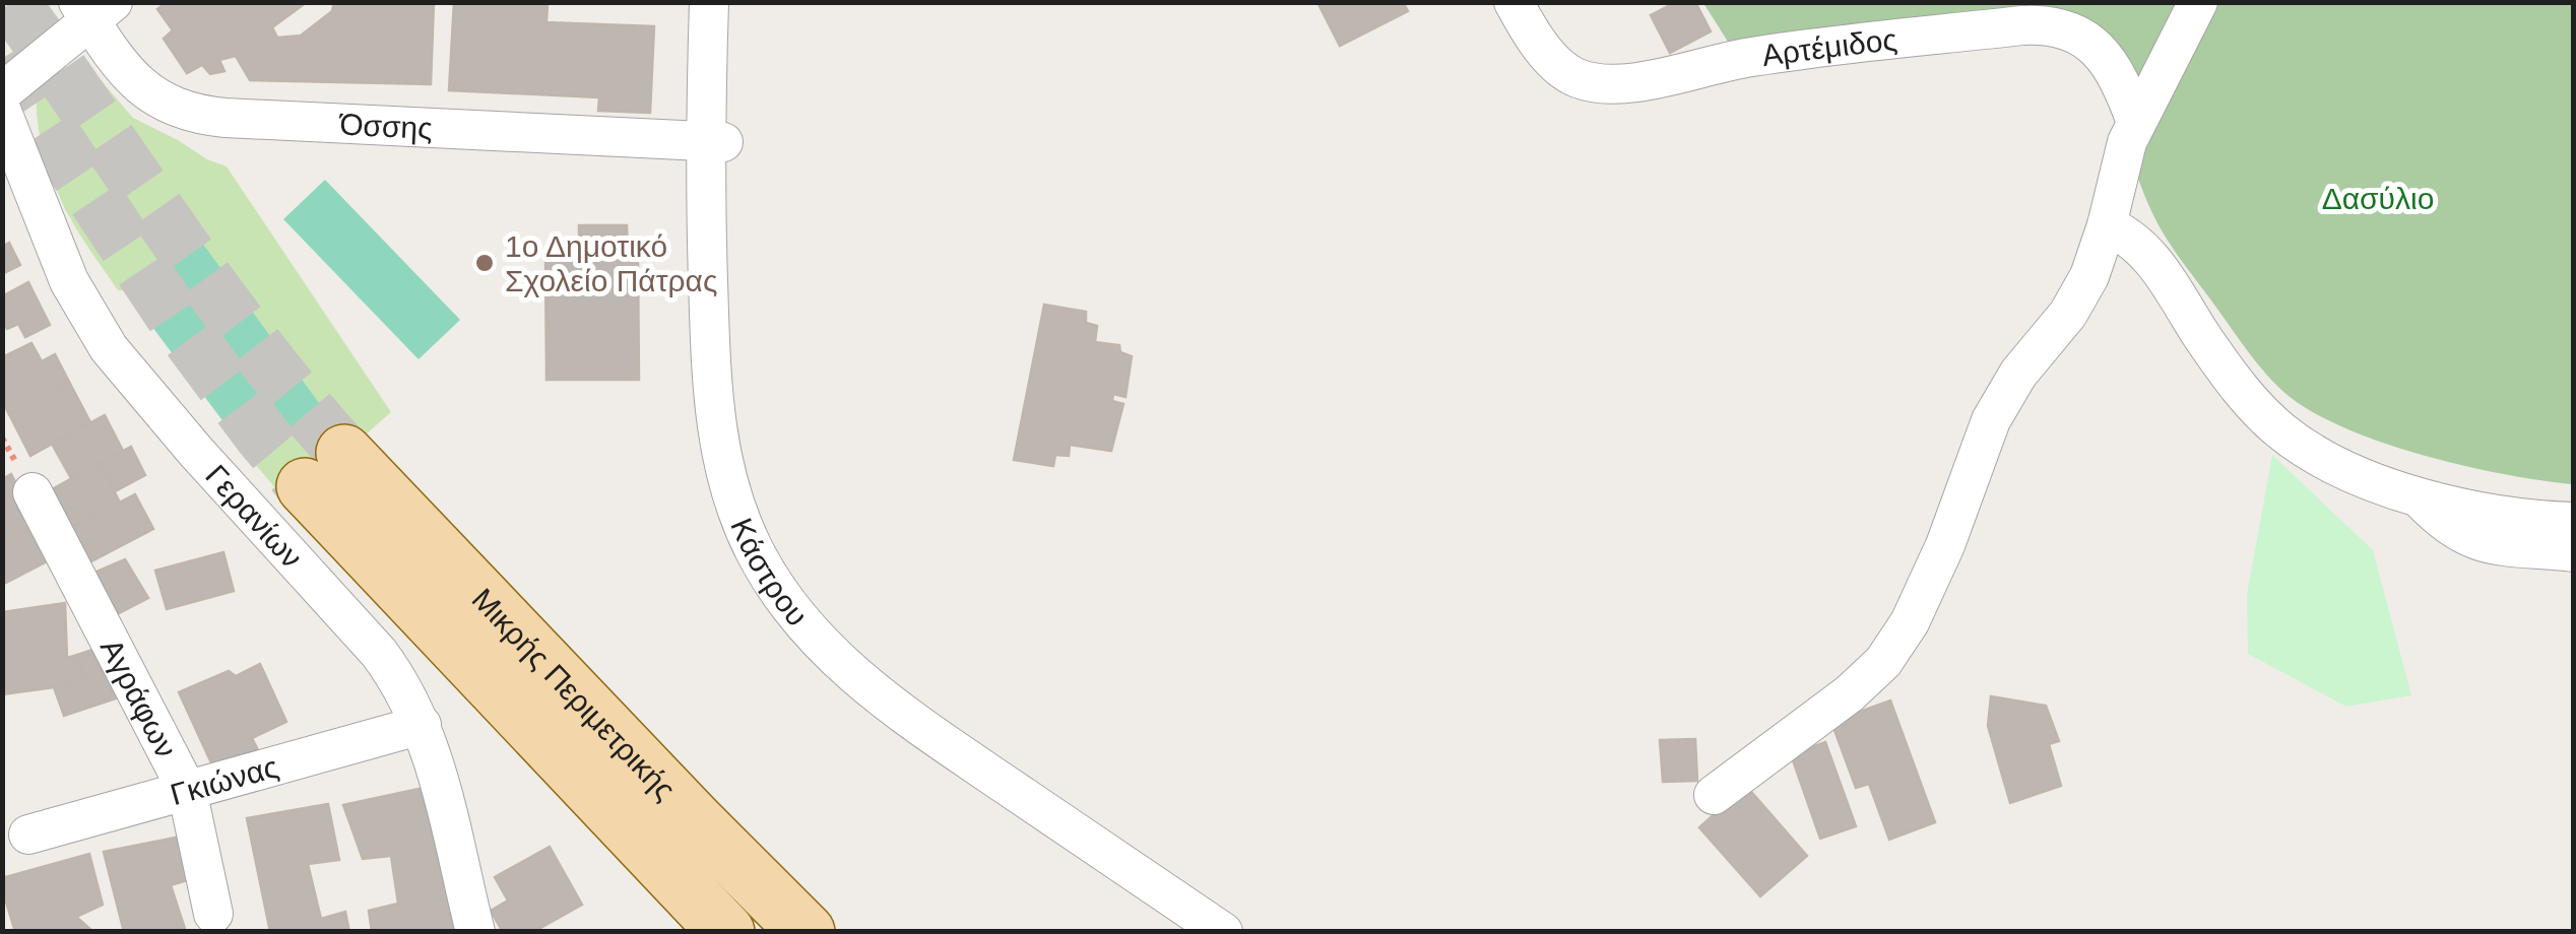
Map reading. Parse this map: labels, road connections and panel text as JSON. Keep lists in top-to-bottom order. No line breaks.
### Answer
{"streets":{"main road":["Μικρής Περιμετρικής"],"street":["Αρτέμιδος","Όσσης","Γερανίων","Κάστρου","Αγράφων","Γκιώνας"]},"crossings":[["Όσσης","Κάστρου"],["Γερανίων","Γκιώνας"],["Αγράφων","Γκιώνας"]],"parks":["Δασύλιο"],"places":["1ο Δημοτικό Σχολείο Πάτρας"]}
